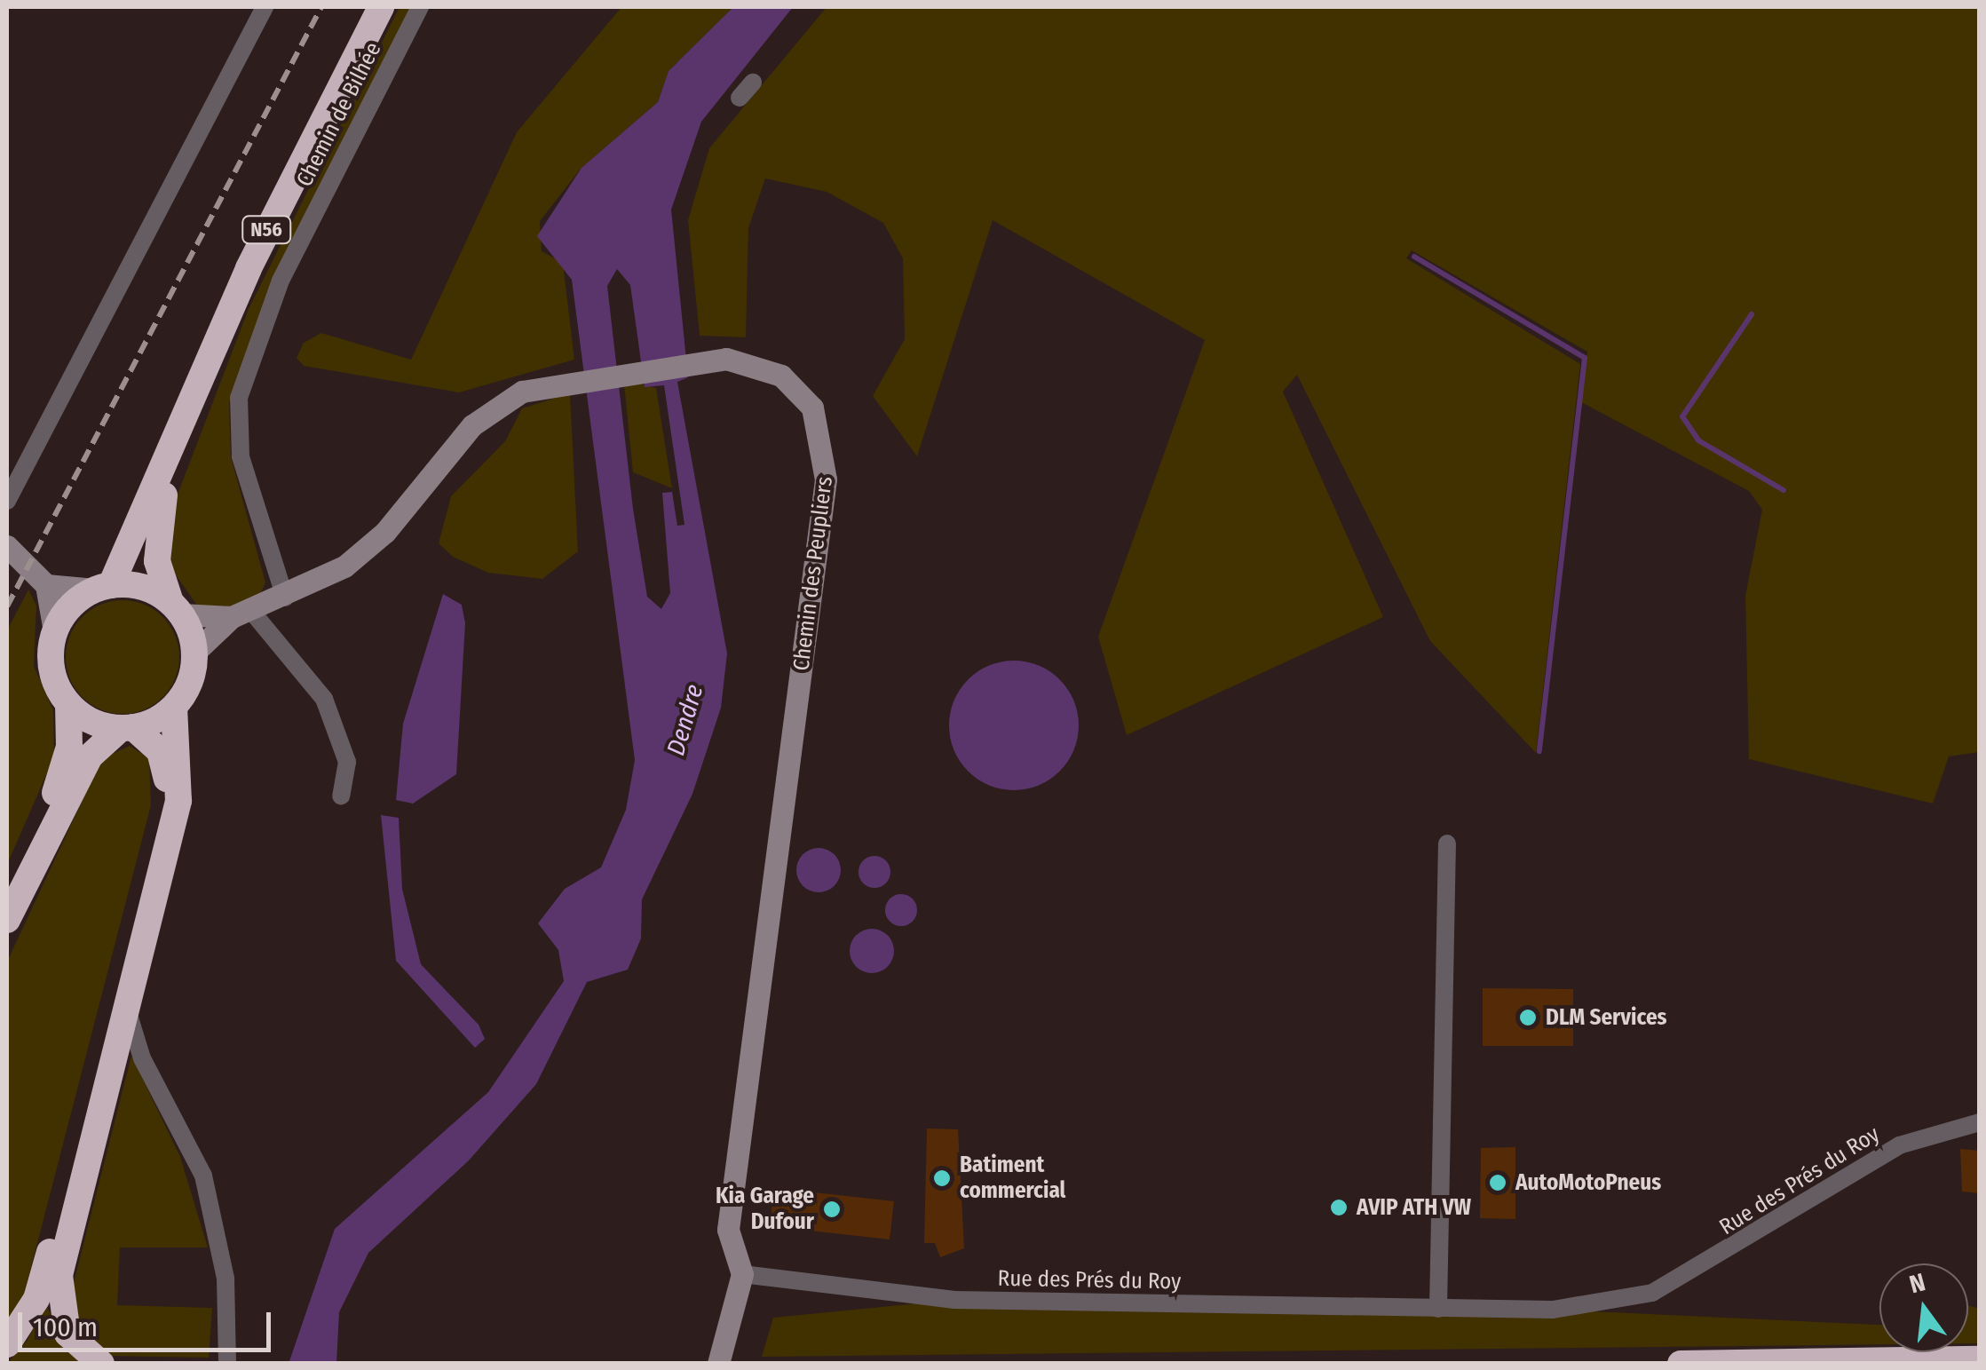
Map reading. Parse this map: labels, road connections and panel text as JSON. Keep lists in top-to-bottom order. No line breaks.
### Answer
{"streets":{"highway":["N56"],"street":["Chemin de Bilhée","Chemin des Peupliers","Rue des Prés du Roy"]},"crossings":[["Chemin de Bilhée","Chemin des Peupliers"],["N56","Chemin des Peupliers"],["Chemin des Peupliers","Rue des Prés du Roy"]],"water":["Dendre"],"places":["DLM Services","Batiment commercial","AutoMotoPneus","AVIP ATH VW","Kia Garage Dufour"],"scale_bar":"100 m","north":"top"}
